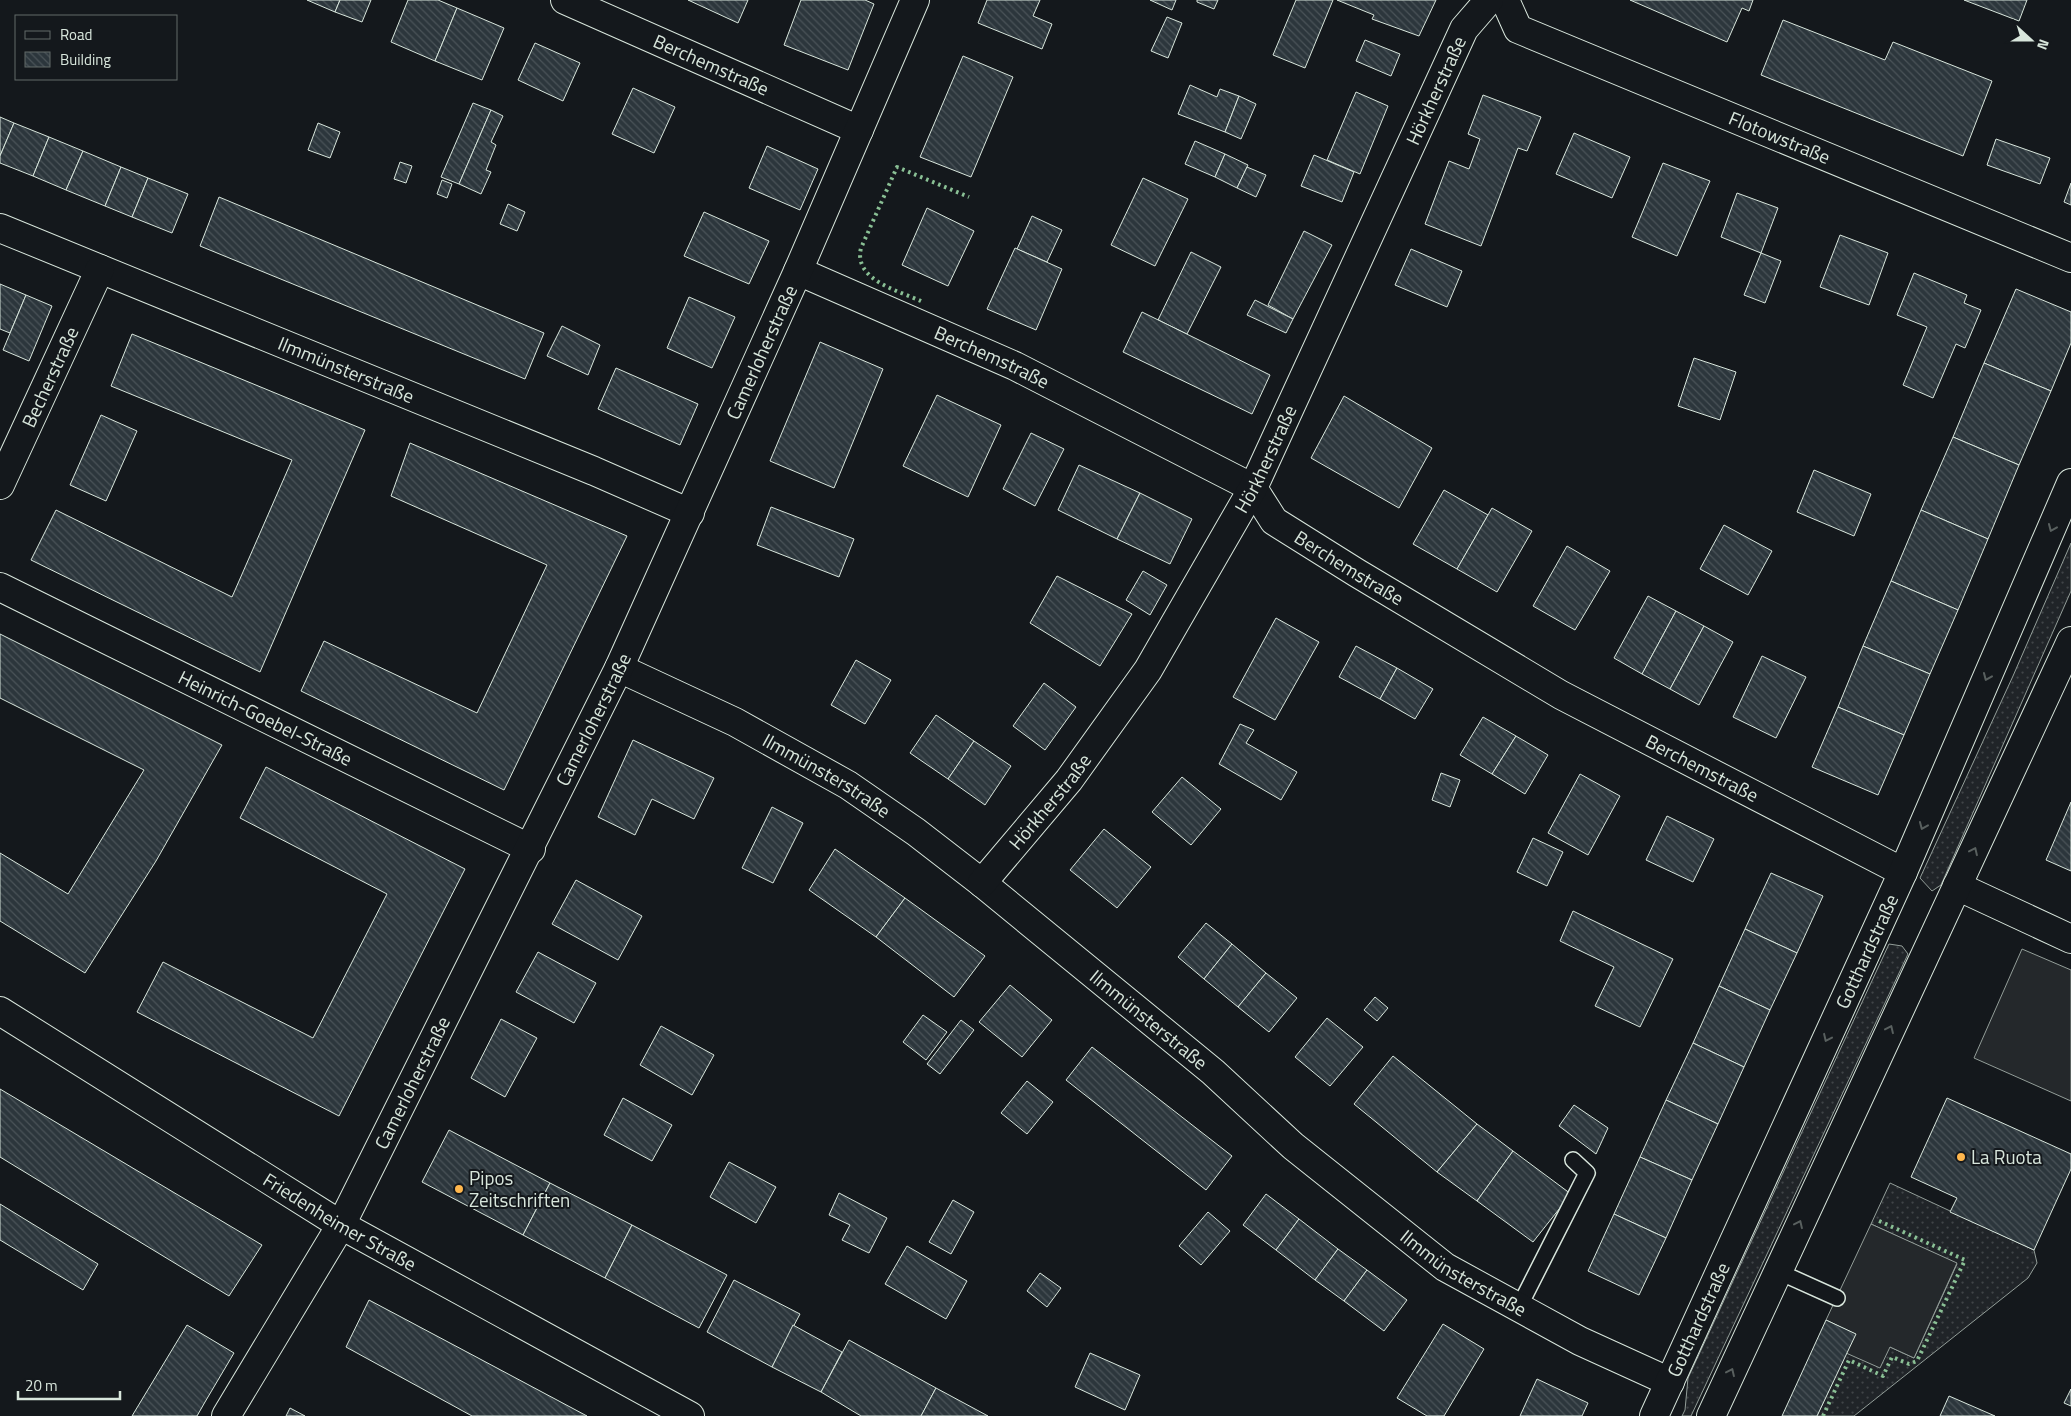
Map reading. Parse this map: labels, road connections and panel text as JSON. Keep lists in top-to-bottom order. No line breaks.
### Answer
{"streets":{"street":["Berchemstraße","Hörkherstraße","Flotowstraße","Camerloherstraße","Ilmmünsterstraße","Becherstraße","Heinrich-Goebel-Straße","Gotthardstraße","Friedenheimer Straße"]},"crossings":[["Berchemstraße","Hörkherstraße"],["Berchemstraße","Camerloherstraße"],["Berchemstraße","Gotthardstraße"],["Hörkherstraße","Ilmmünsterstraße"],["Camerloherstraße","Ilmmünsterstraße"],["Camerloherstraße","Heinrich-Goebel-Straße"],["Camerloherstraße","Friedenheimer Straße"],["Ilmmünsterstraße","Becherstraße"],["Ilmmünsterstraße","Gotthardstraße"]],"places":["La Ruota","Pipos Zeitschriften"],"legend":["Road","Building"],"scale_bar":"20 m","north":"right"}
